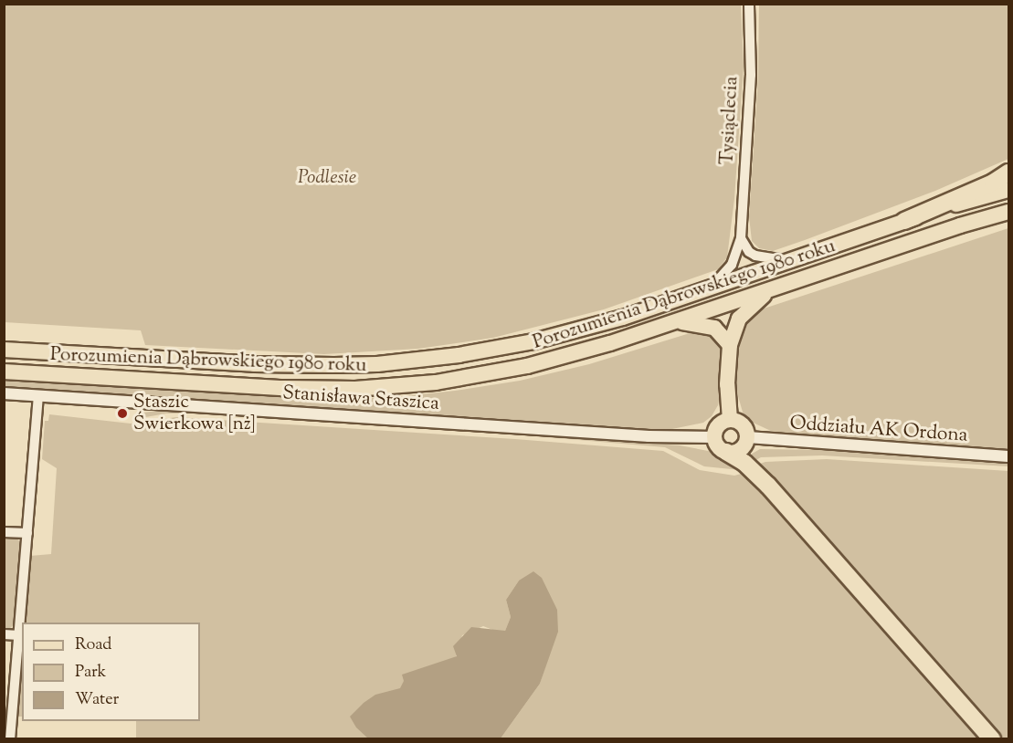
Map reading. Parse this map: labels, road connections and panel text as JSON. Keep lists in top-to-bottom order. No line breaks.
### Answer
{"streets":{"main road":["Porozumienia Dąbrowskiego 1980 roku"],"street":["Tysiąclecia","Stanisława Staszica","Oddziału AK Ordona"]},"crossings":[["Tysiąclecia","Porozumienia Dąbrowskiego 1980 roku"],["Stanisława Staszica","Oddziału AK Ordona"]],"parks":["Podlesie"],"places":["Staszic Świerkowa [nż]"],"legend":["Road","Park","Water"]}
